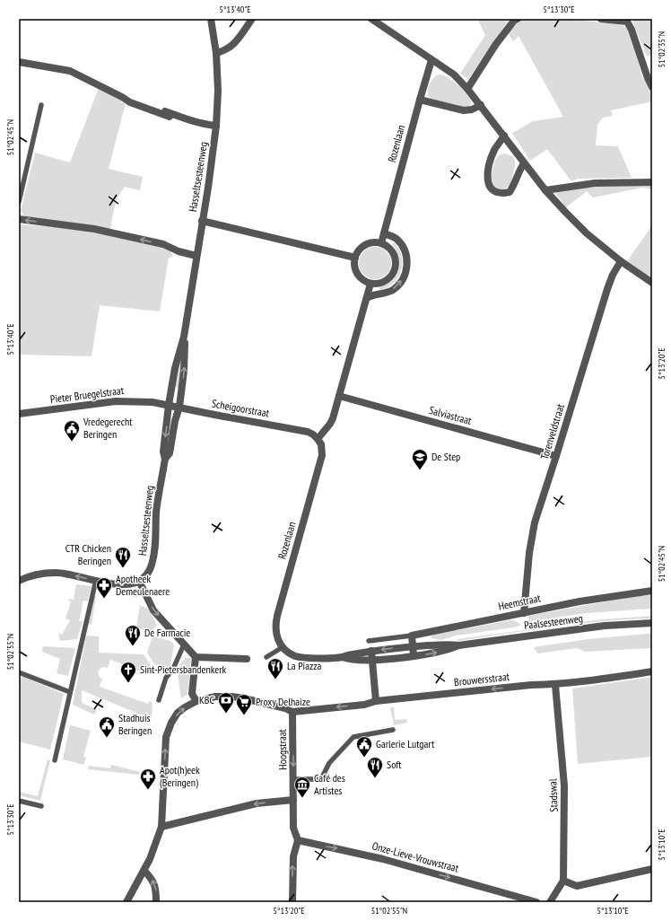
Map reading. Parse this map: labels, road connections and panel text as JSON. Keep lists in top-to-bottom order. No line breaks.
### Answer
{"streets":{"street":["Rozenlaan","Hasseltsesteenweg","Pieter Bruegelstraat","Scheigoorstraat","Salviastraat","Torenveldstraat","Heemstraat","Paalsesteenweg","Brouwersstraat","Hoogstraat","Stadswal","Onze-Lieve-Vrouwstraat"]},"crossings":[["Rozenlaan","Scheigoorstraat"],["Rozenlaan","Paalsesteenweg"],["Hasseltsesteenweg","Pieter Bruegelstraat"],["Hasseltsesteenweg","Scheigoorstraat"],["Pieter Bruegelstraat","Scheigoorstraat"],["Salviastraat","Torenveldstraat"],["Torenveldstraat","Heemstraat"],["Brouwersstraat","Hoogstraat"],["Brouwersstraat","Stadswal"],["Hoogstraat","Onze-Lieve-Vrouwstraat"]],"one_way":["Brouwersstraat","Hoogstraat","Onze-Lieve-Vrouwstraat"],"places":{"public building":["Vredegerecht Beringen","Stadhuis Beringen","Garlerie Lutgart"],"school or university":["De Step"],"restaurant":["CTR Chicken Beringen","De Farmacie","La Piazza","Soft"],"pharmacy":["Apotheek Demeulenaere","Apot(h)eek (Beringen)"],"church":["Sint-Pietersbandenkerk"],"bank":["KBC"],"supermarket":["Proxy Delhaize"],"museum":["Café des Artistes"]},"coordinates":["5°13'40\"E","5°13'30\"E","51°02'35\"N","51°02'45\"N","5°13'20\"E","51°02'55\"N","5°13'10\"E"]}
